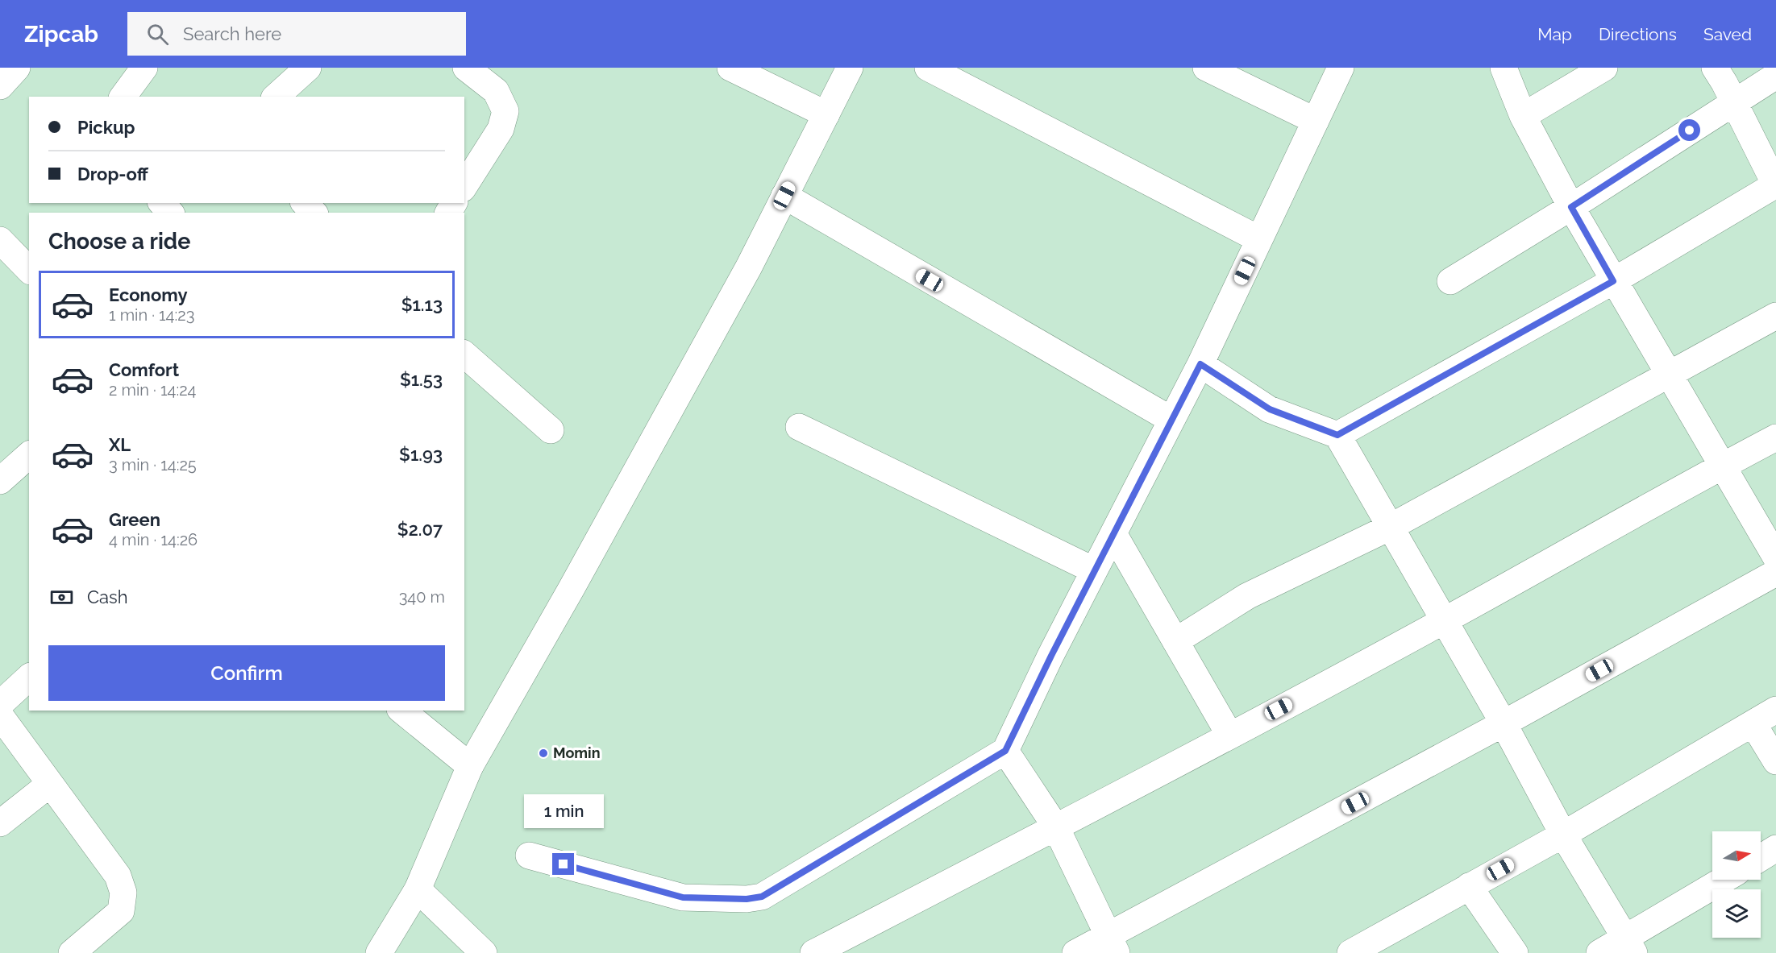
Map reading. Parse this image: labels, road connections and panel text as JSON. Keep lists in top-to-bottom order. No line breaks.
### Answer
{"places":["Momin"],"north":"right","page":{"header":"Zipcab","search":"Search here","nav":["Map","Directions","Saved"],"banner":["Pickup","Drop-off"],"heading":"Choose a ride","list":[{"name":"Economy","note":"1 min · 14:23","value":"$1.13"},{"name":"Comfort","note":"2 min · 14:24","value":"$1.53"},{"name":"XL","note":"3 min · 14:25","value":"$1.93"},{"name":"Green","note":"4 min · 14:26","value":"$2.07"}],"pay":["Cash","340 m"],"buttons":"Confirm","bubble":"1 min"}}
